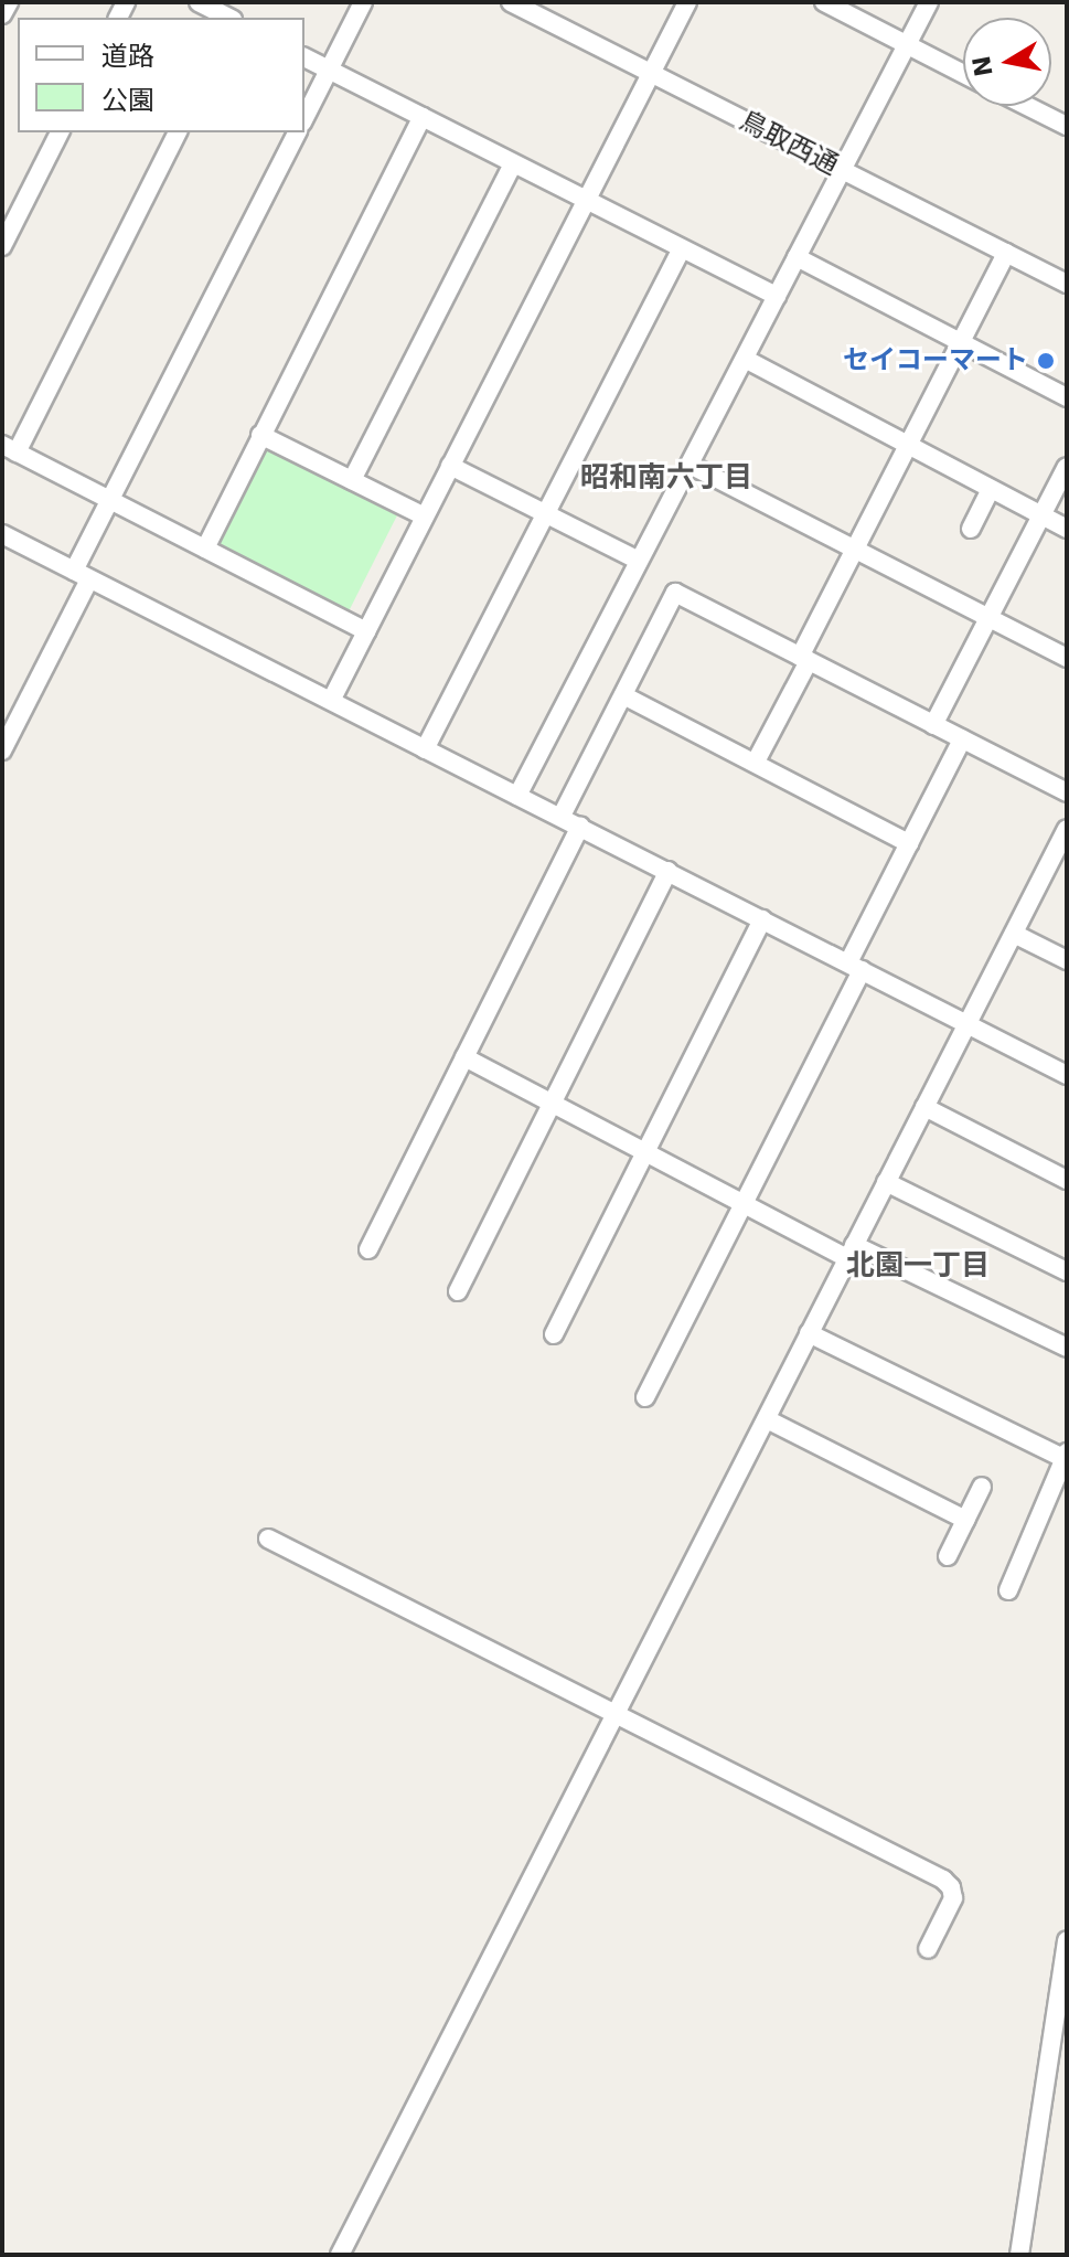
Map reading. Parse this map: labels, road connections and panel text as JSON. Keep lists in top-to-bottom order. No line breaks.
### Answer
{"streets":{"street":["鳥取西通"]},"districts":["昭和南六丁目","北園一丁目"],"places":["セイコーマート"],"legend":["道路","公園"],"north":"left"}
